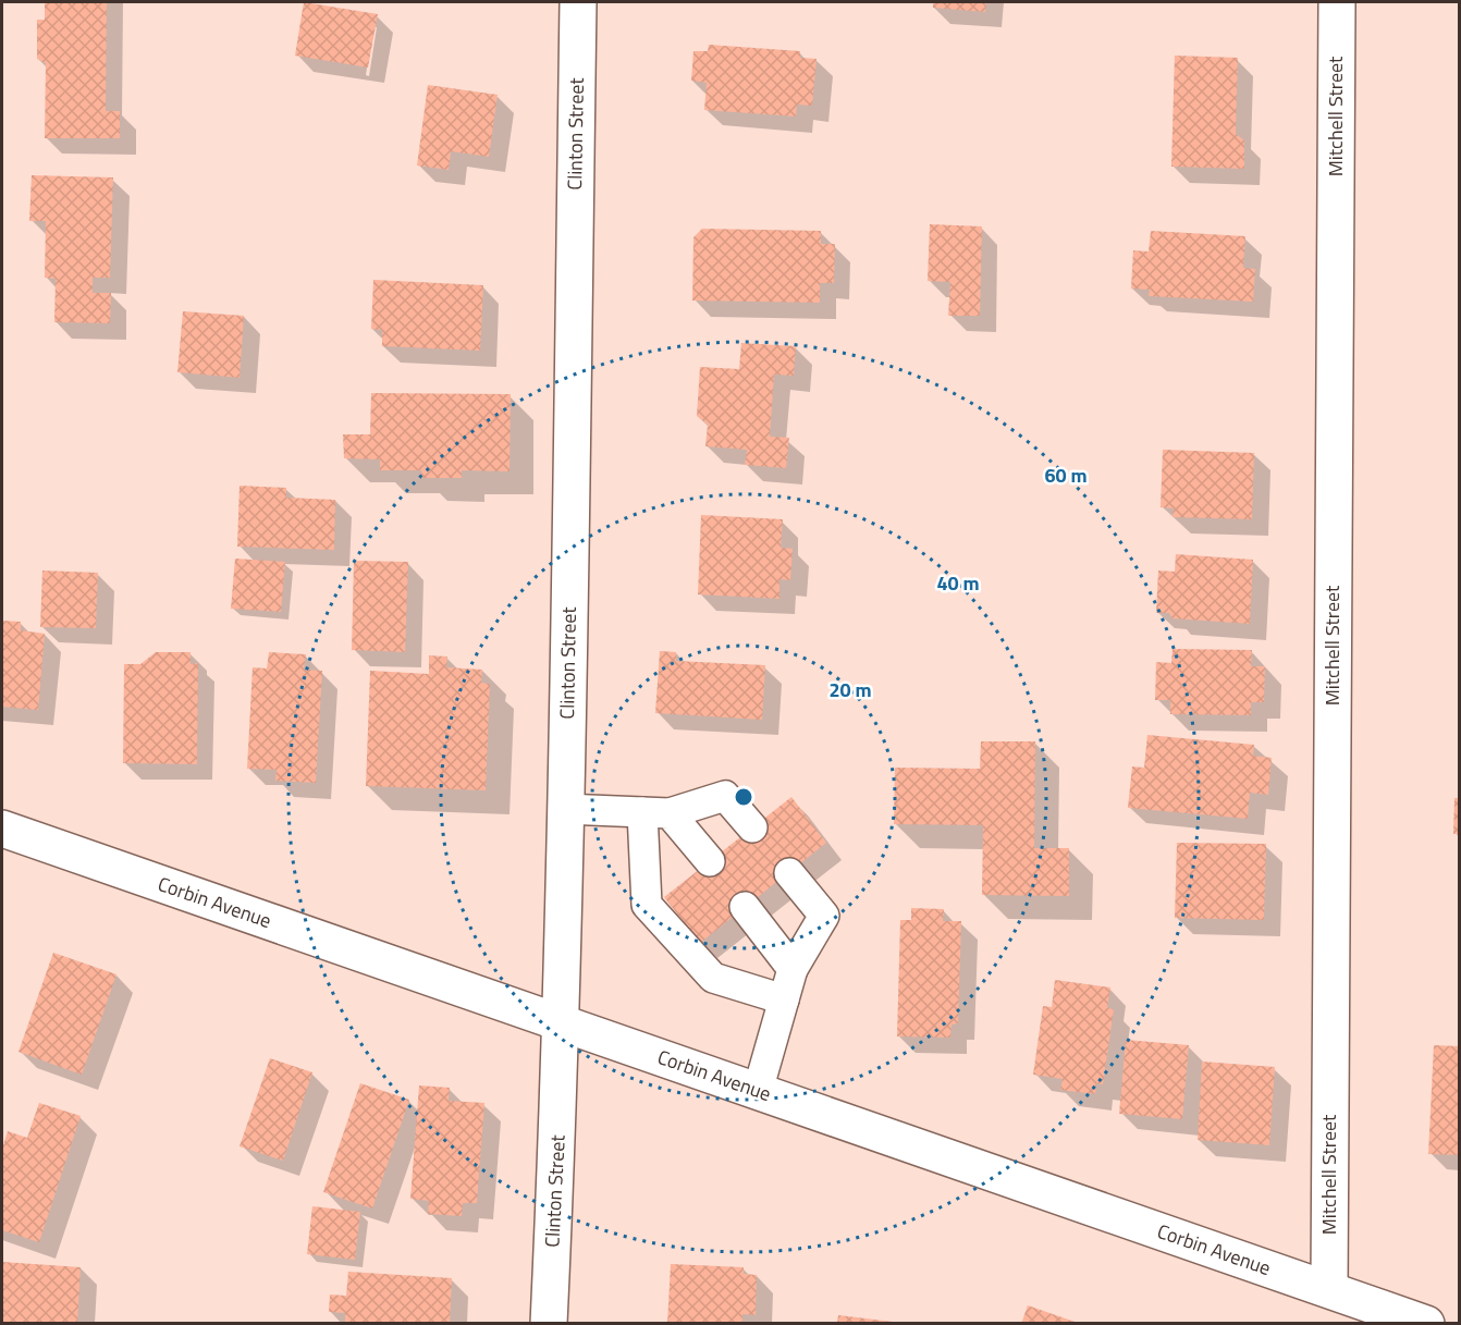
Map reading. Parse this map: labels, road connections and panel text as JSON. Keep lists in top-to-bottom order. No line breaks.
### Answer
{"streets":{"street":["Mitchell Street","Clinton Street","Corbin Avenue"]},"crossings":[["Mitchell Street","Corbin Avenue"],["Clinton Street","Corbin Avenue"]],"rings":["60 m","40 m","20 m"]}
